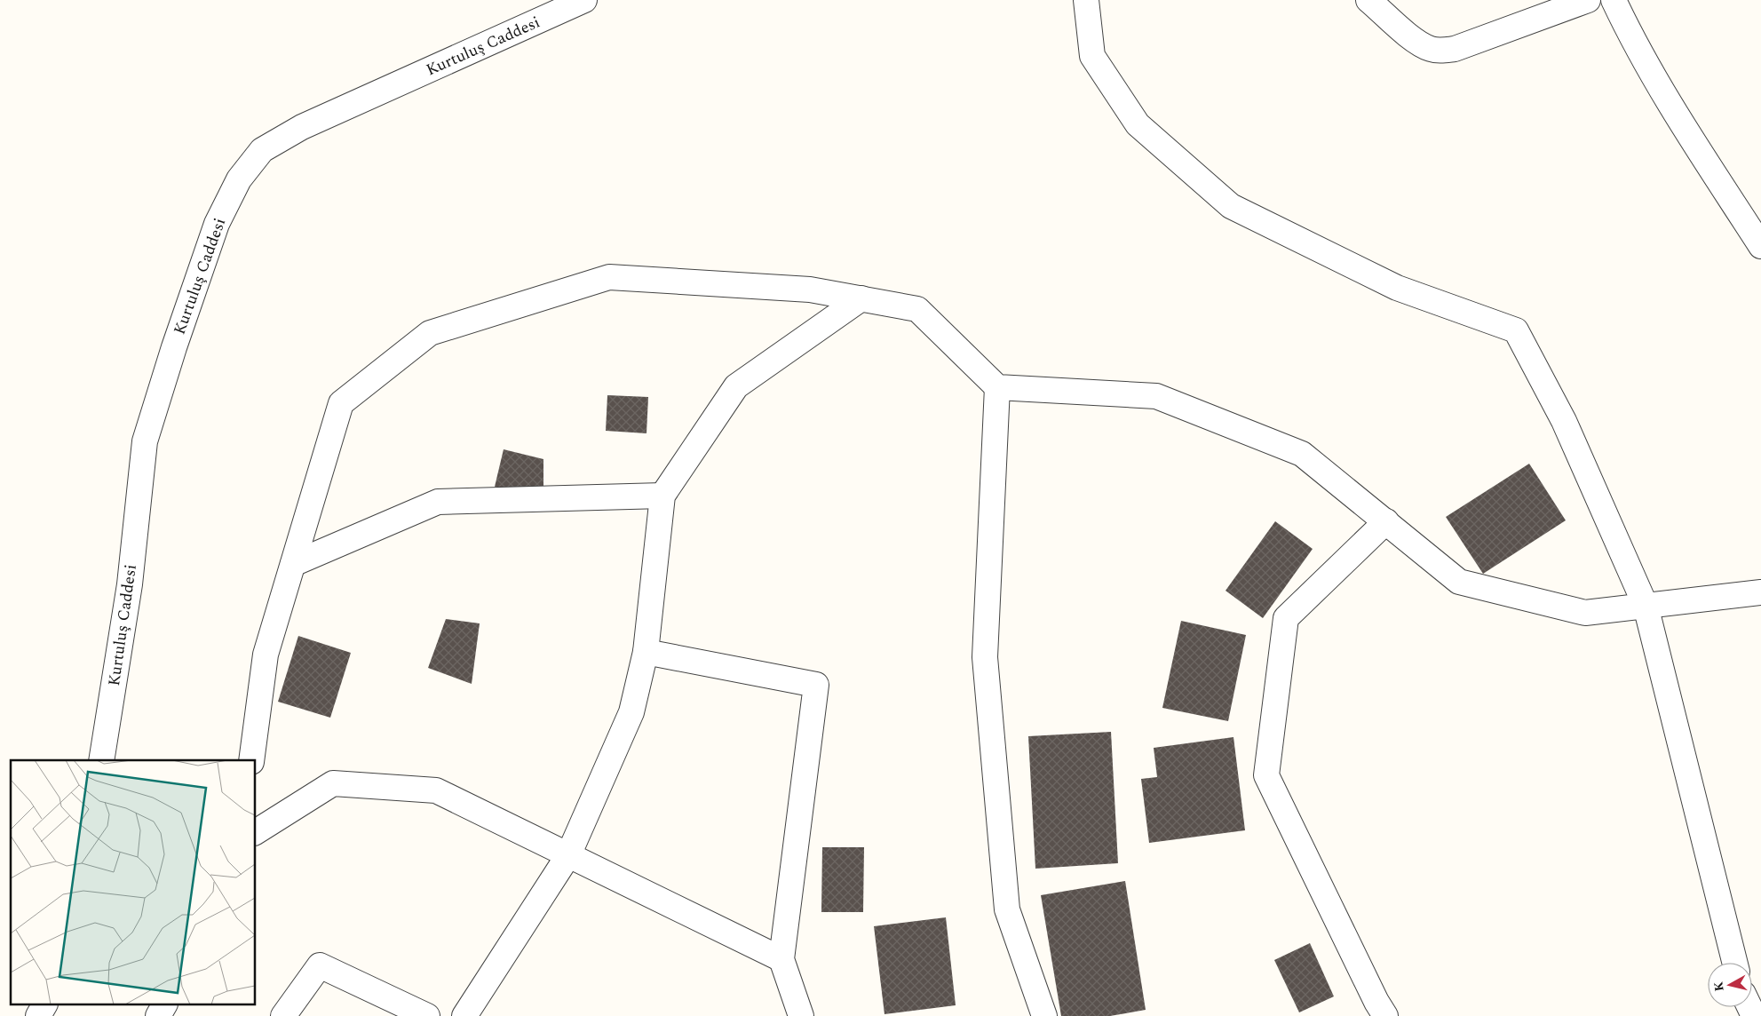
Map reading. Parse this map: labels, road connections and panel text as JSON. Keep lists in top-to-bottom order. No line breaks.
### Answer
{"streets":{"street":["Kurtuluş Caddesi"]},"north":"left"}
